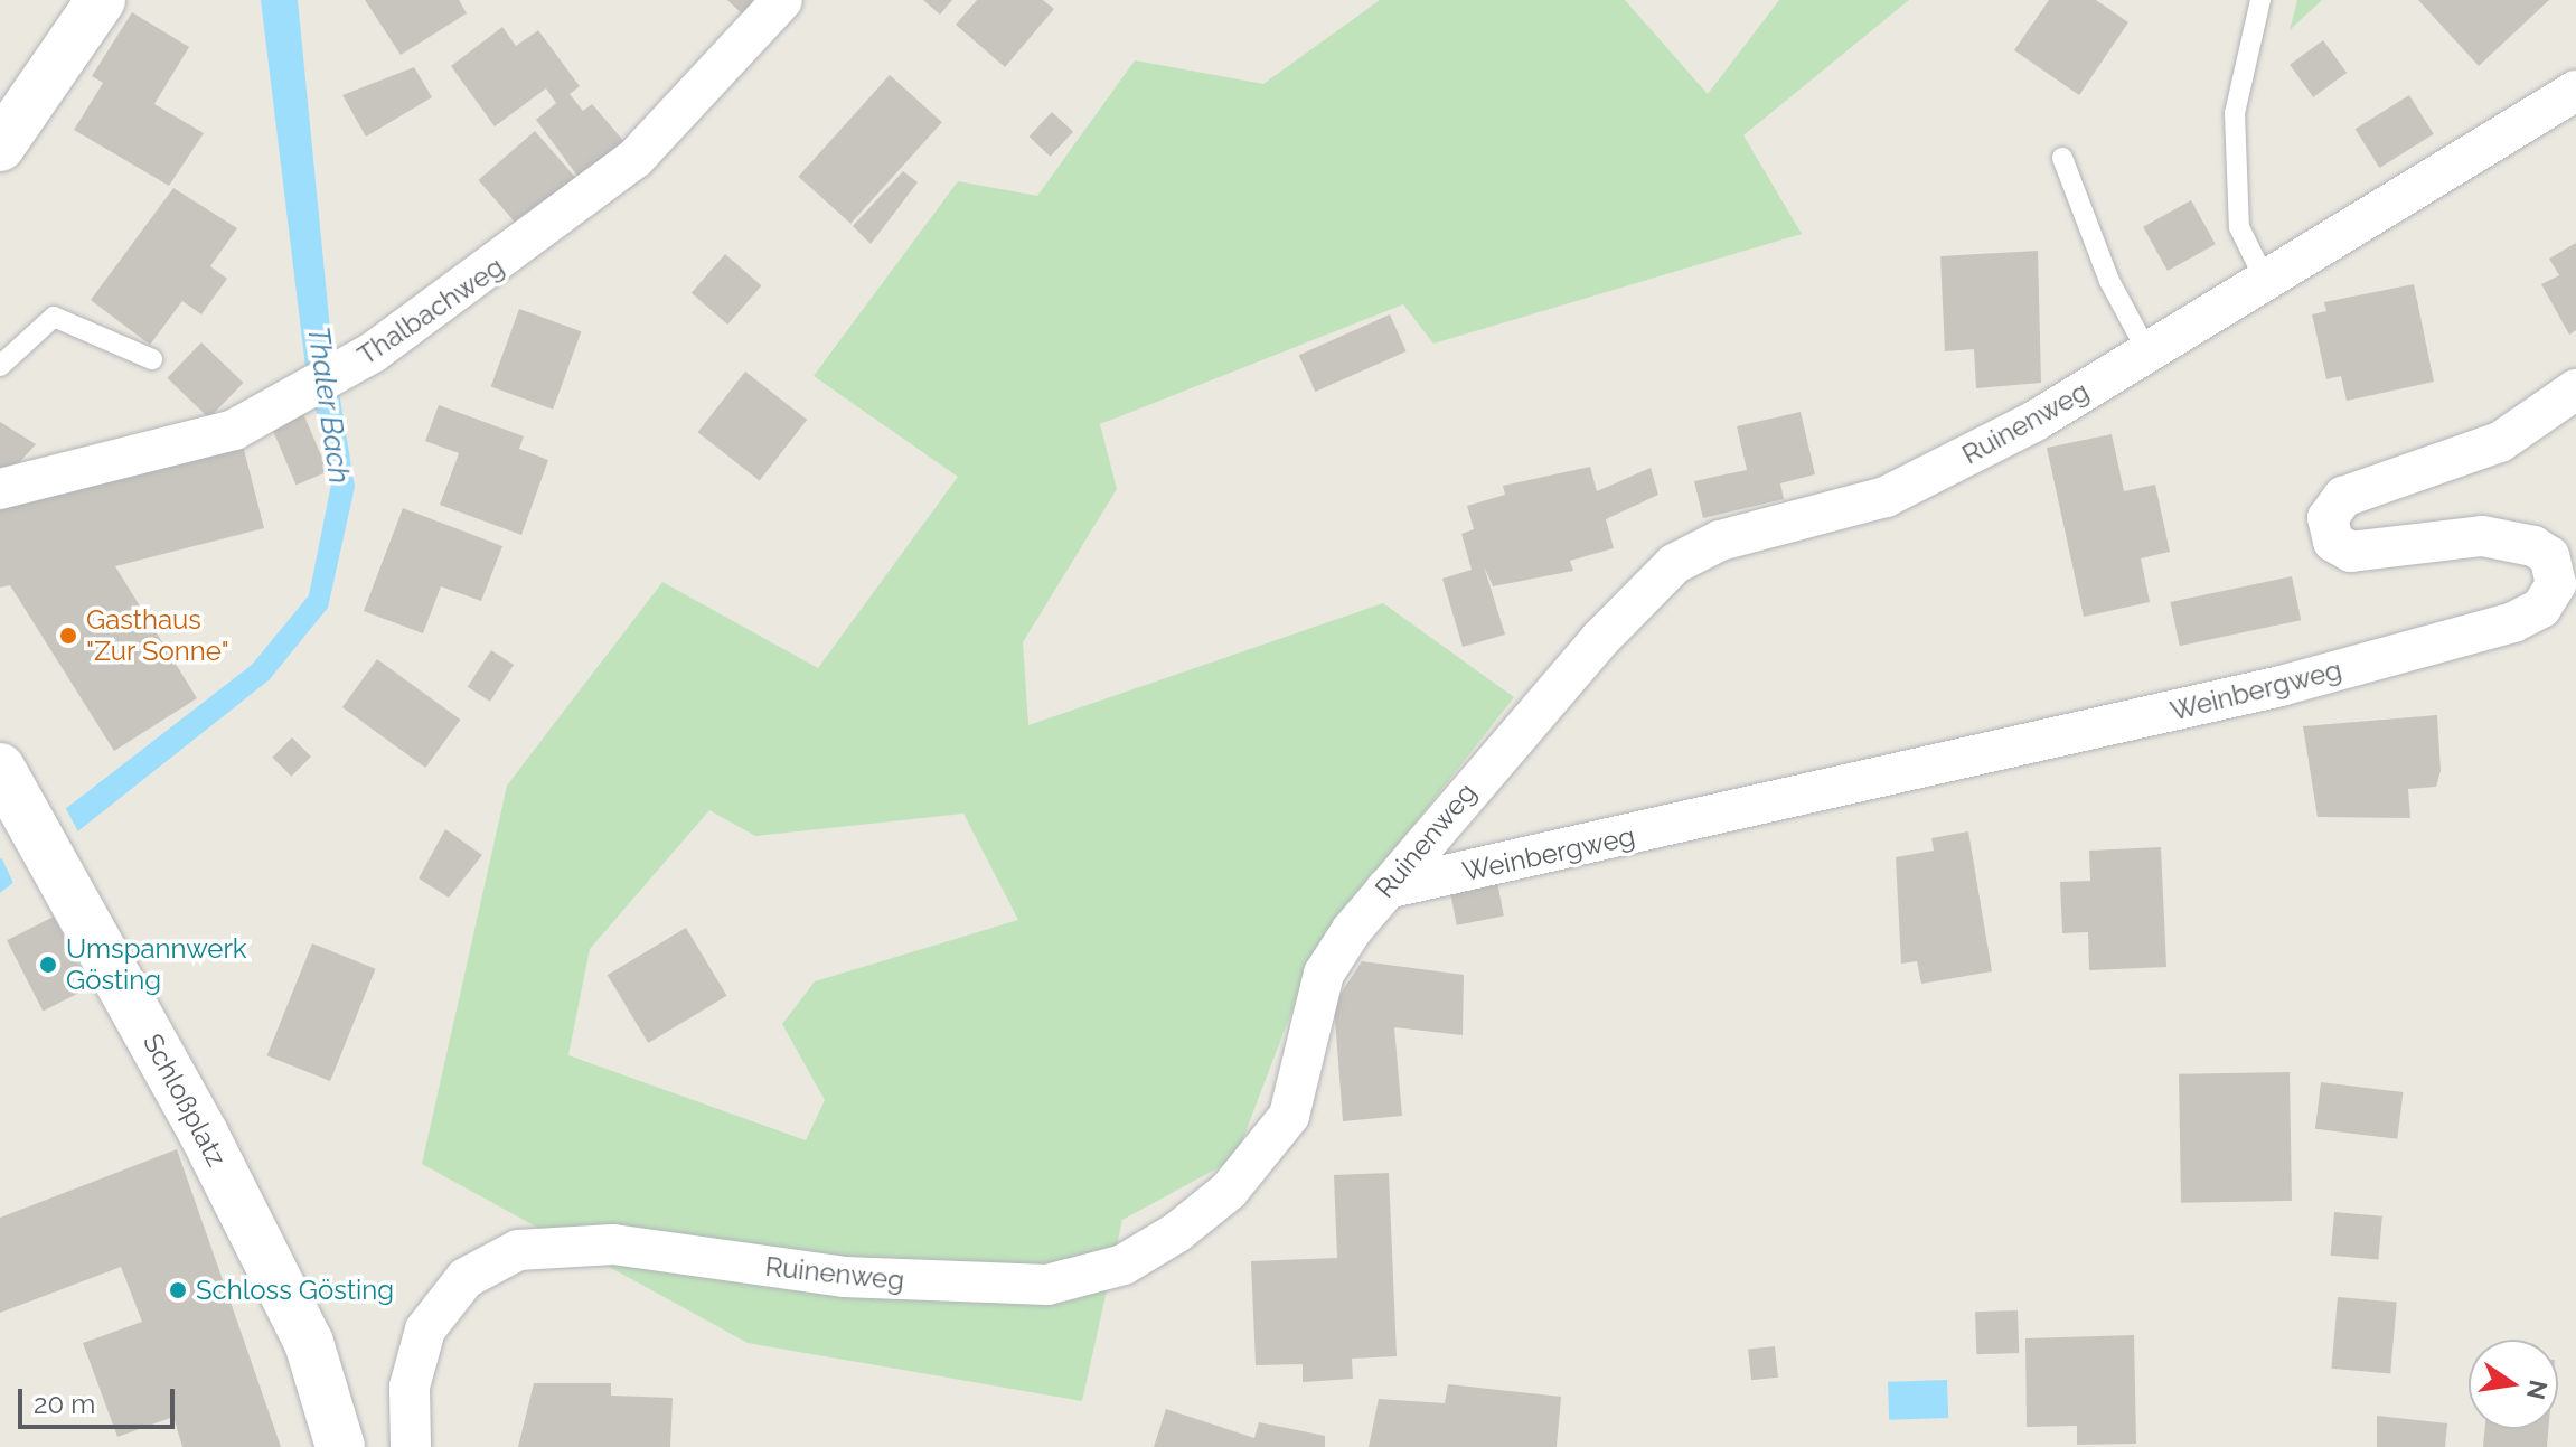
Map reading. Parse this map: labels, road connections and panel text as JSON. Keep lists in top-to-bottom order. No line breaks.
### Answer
{"streets":{"main road":["Schloßplatz"],"street":["Thalbachweg","Ruinenweg","Weinbergweg"]},"crossings":[["Ruinenweg","Weinbergweg"]],"water":["Thaler Bach"],"places":["Gasthaus \"Zur Sonne\"","Umspannwerk Gösting","Schloss Gösting"],"scale_bar":"20 m","north":"right"}
